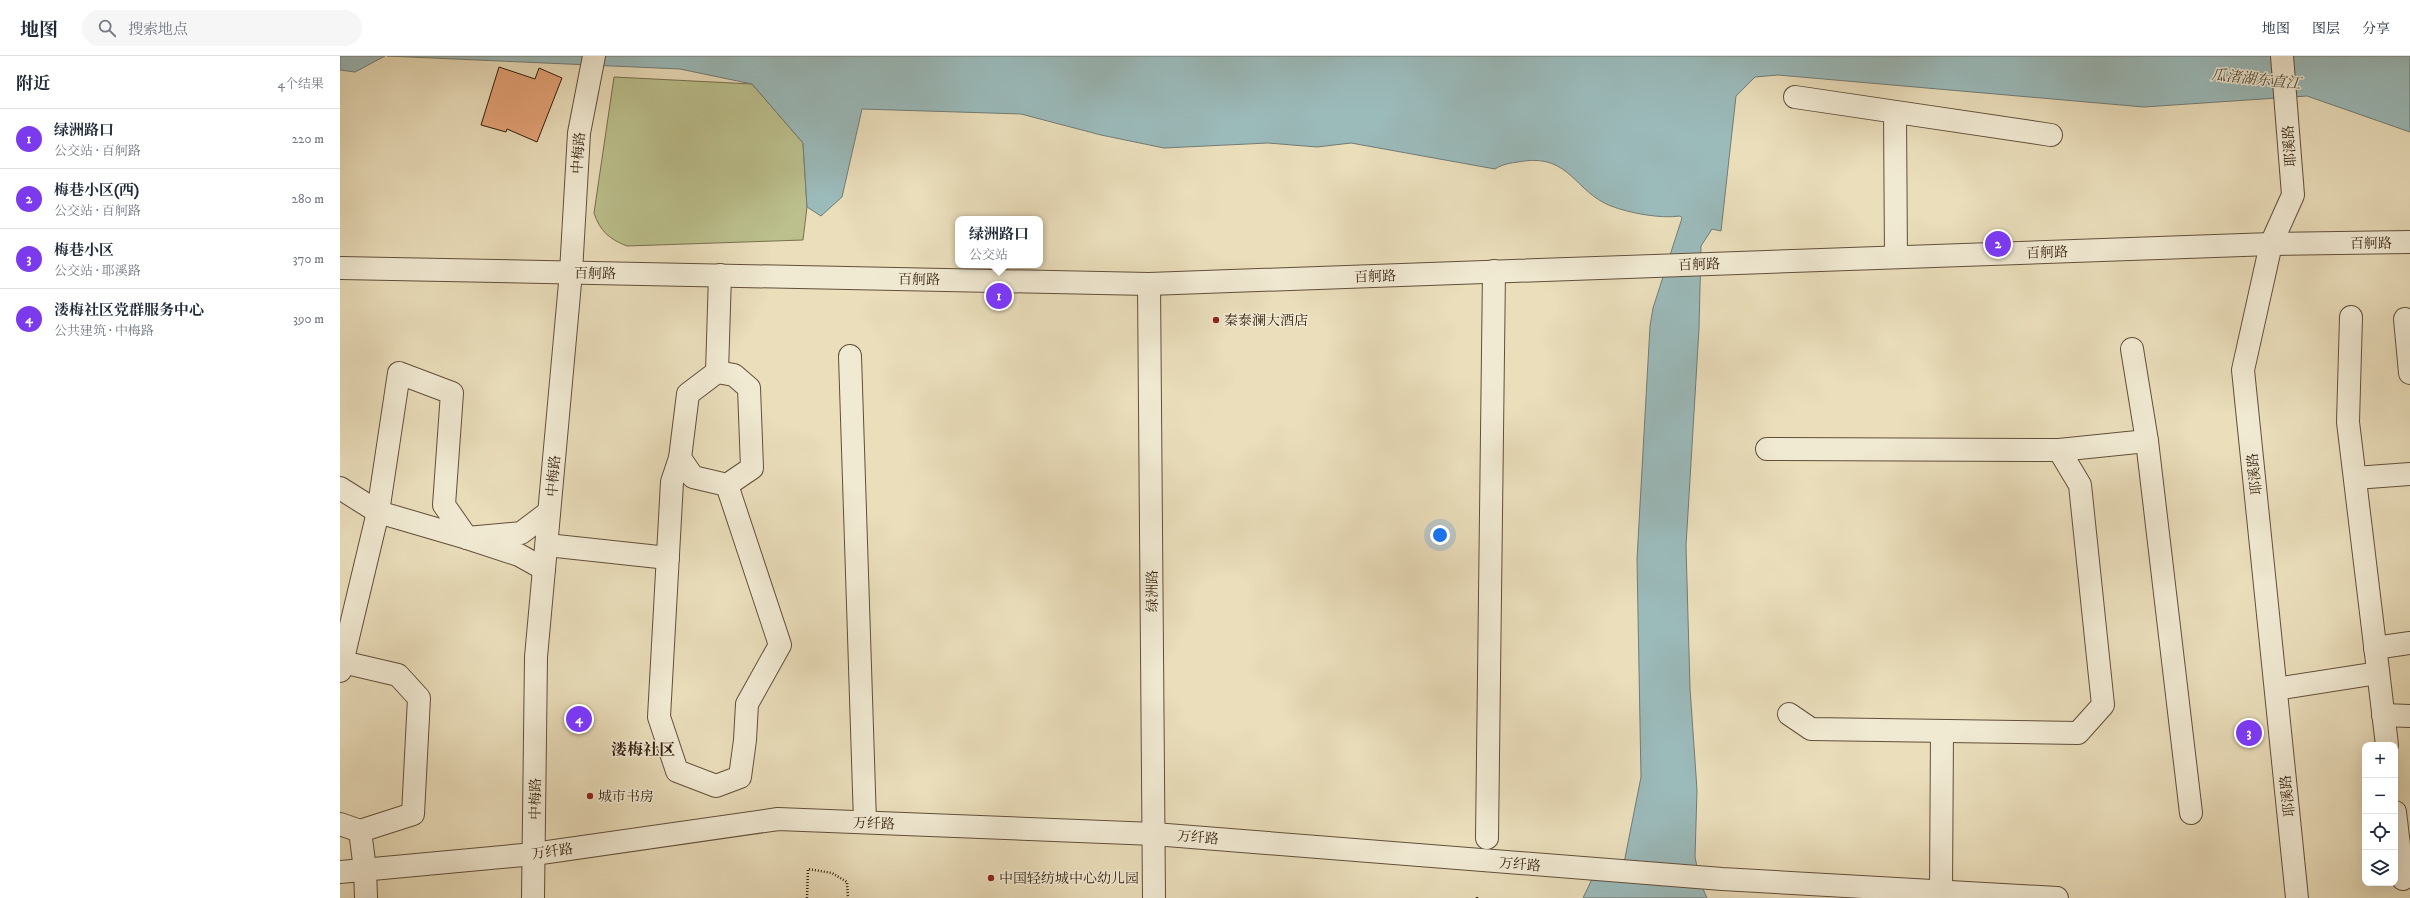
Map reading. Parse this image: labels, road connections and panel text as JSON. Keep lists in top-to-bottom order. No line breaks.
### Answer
{"streets":{"street":["耶溪路","中梅路","百舸路","绿洲路","万纤路"]},"crossings":[["耶溪路","百舸路"],["中梅路","百舸路"],["中梅路","万纤路"],["百舸路","绿洲路"],["绿洲路","万纤路"]],"districts":["溇梅社区"],"water":["瓜渚湖东直江"],"places":["秦泰澜大酒店","城市书房","中国轻纺城中心幼儿园"],"page":{"header":"地图","search":"搜索地点","nav":["地图","图层","分享"],"heading":["附近","4个结果"],"list":[{"mark":"1","name":"绿洲路口","note":"公交站 · 百舸路","value":"220 m"},{"mark":"2","name":"梅巷小区(西)","note":"公交站 · 百舸路","value":"280 m"},{"mark":"3","name":"梅巷小区","note":"公交站 · 耶溪路","value":"370 m"},{"mark":"4","name":"溇梅社区党群服务中心","note":"公共建筑 · 中梅路","value":"390 m"}],"popup":["绿洲路口","公交站"],"pins":["2","1","4","3"],"map_buttons":["+","−"]}}
